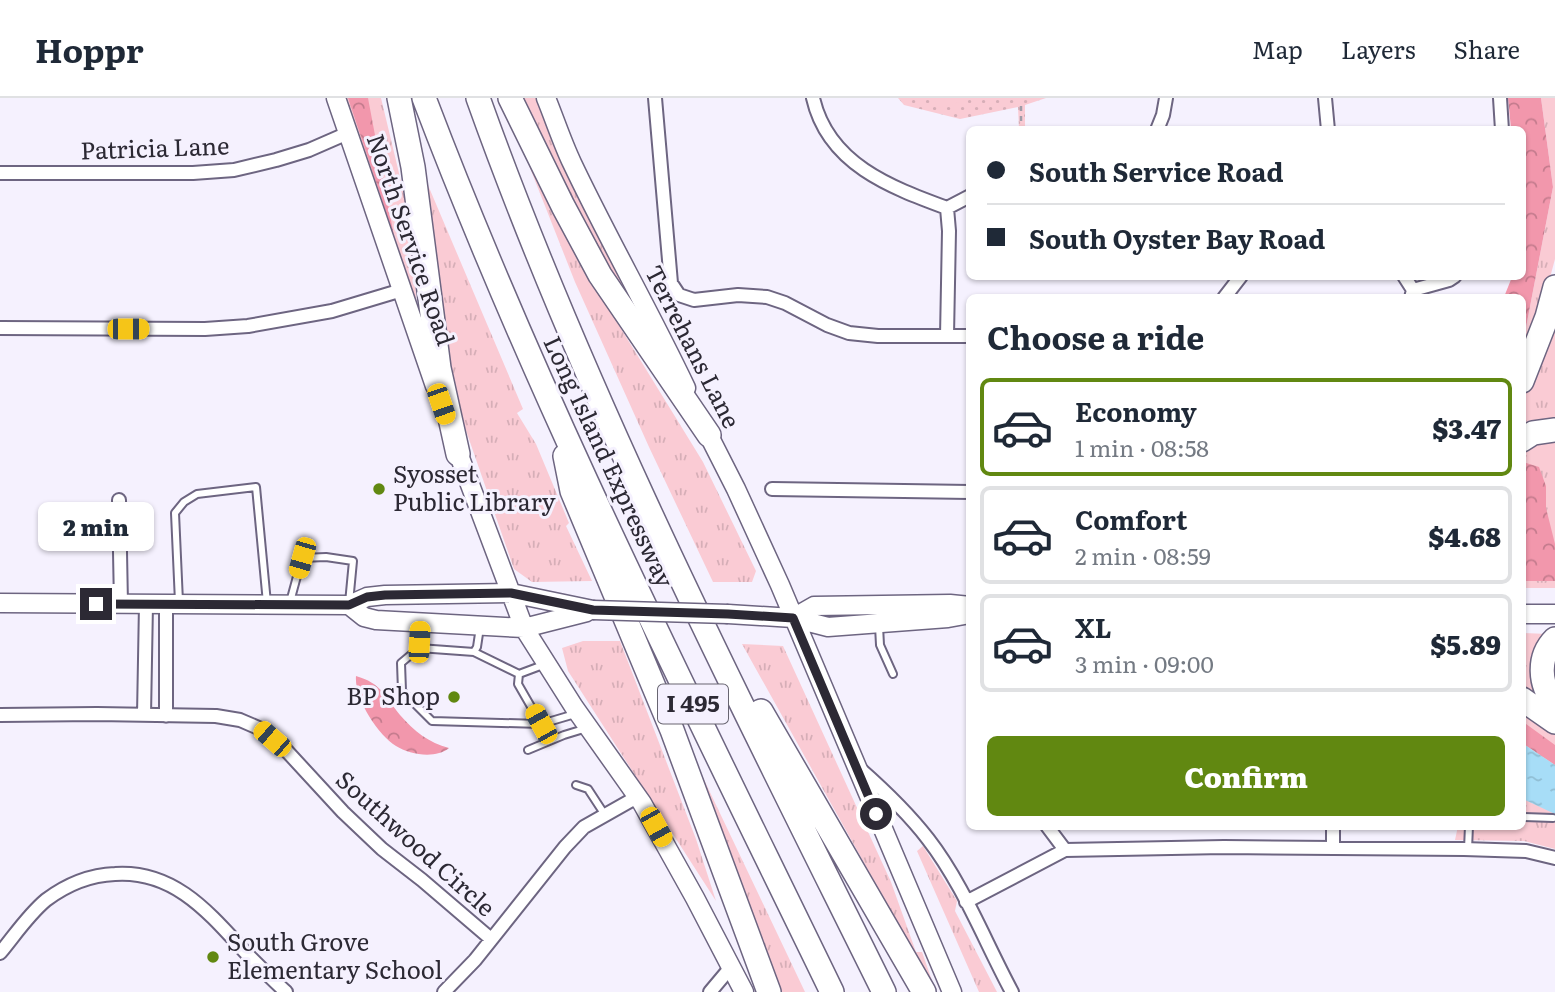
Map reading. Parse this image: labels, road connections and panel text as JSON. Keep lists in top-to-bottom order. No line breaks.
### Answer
{"streets":{"highway":["Long Island Expressway","I 495"],"main road":["North Service Road","Terrehans Lane"],"street":["Patricia Lane","Southwood Circle"]},"crossings":[["Patricia Lane","North Service Road"]],"places":["Syosset Public Library","BP Shop","South Grove Elementary School"],"page":{"header":"Hoppr","nav":["Map","Layers","Share"],"banner":["South Service Road","South Oyster Bay Road"],"heading":"Choose a ride","list":[{"name":"Economy","note":"1 min · 08:58","value":"$3.47"},{"name":"Comfort","note":"2 min · 08:59","value":"$4.68"},{"name":"XL","note":"3 min · 09:00","value":"$5.89"}],"bubble":"2 min","buttons":"Confirm"}}
